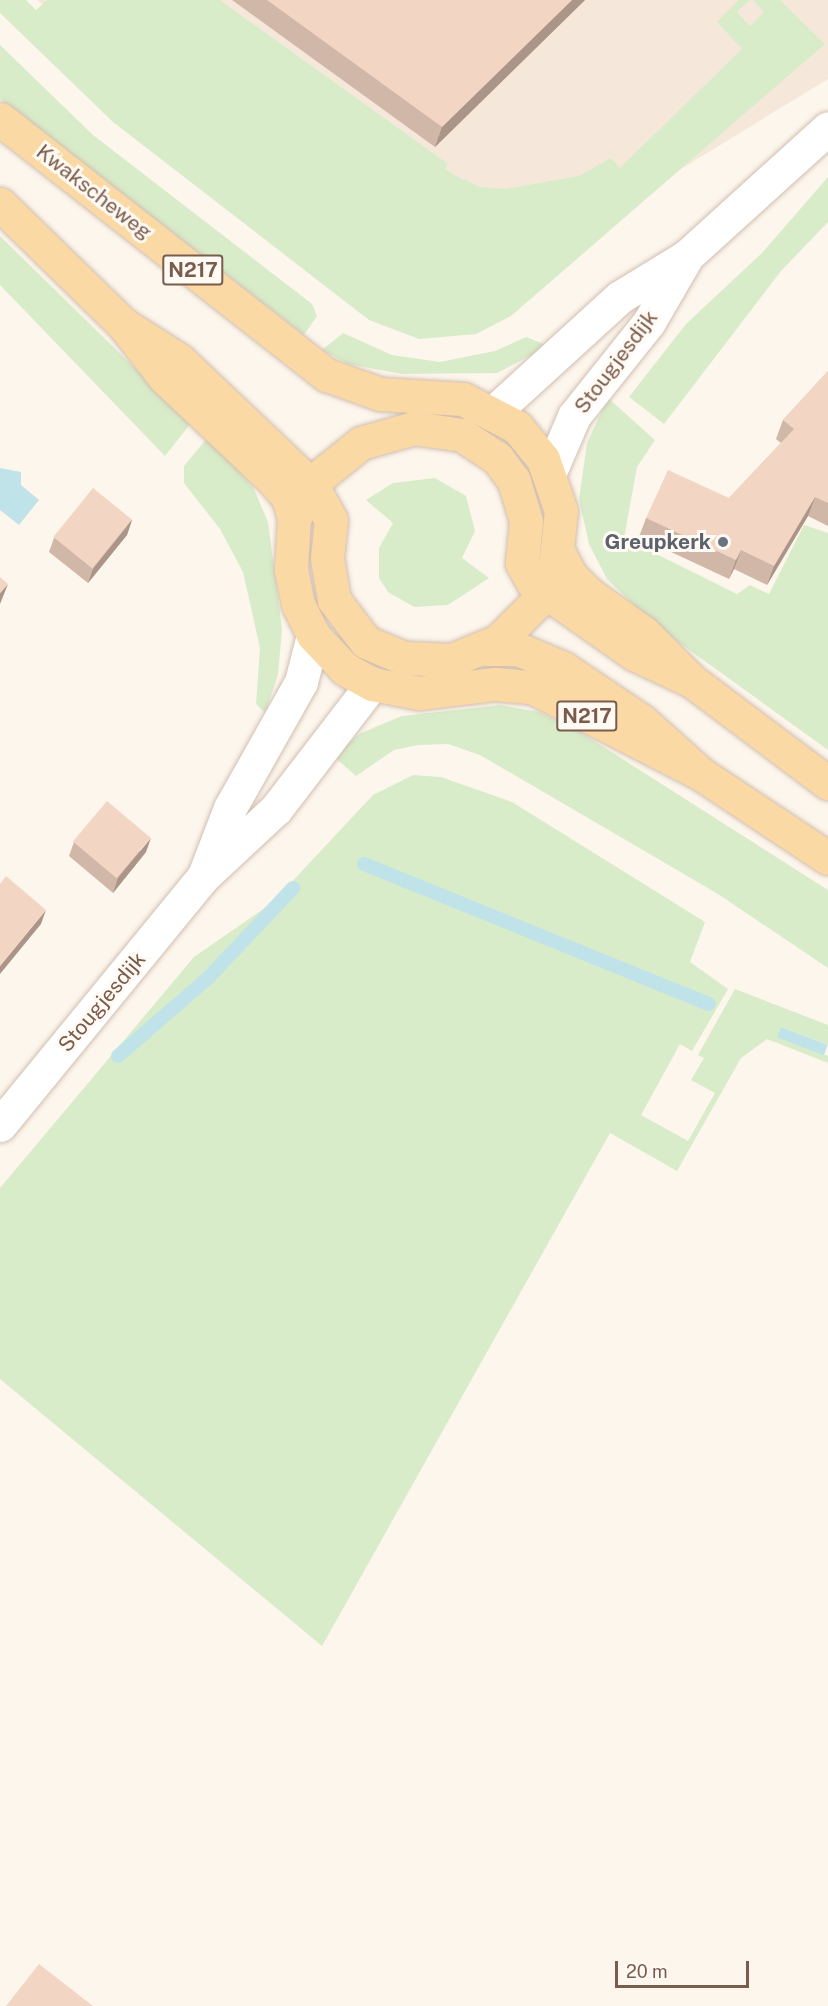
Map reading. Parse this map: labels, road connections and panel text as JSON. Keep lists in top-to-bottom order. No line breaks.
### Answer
{"streets":{"main road":["Kwakscheweg","N217"],"street":["Stougjesdijk"]},"crossings":[["Kwakscheweg","N217"],["Kwakscheweg","Stougjesdijk"],["N217","Stougjesdijk"]],"places":["Greupkerk"],"scale_bar":"20 m"}
